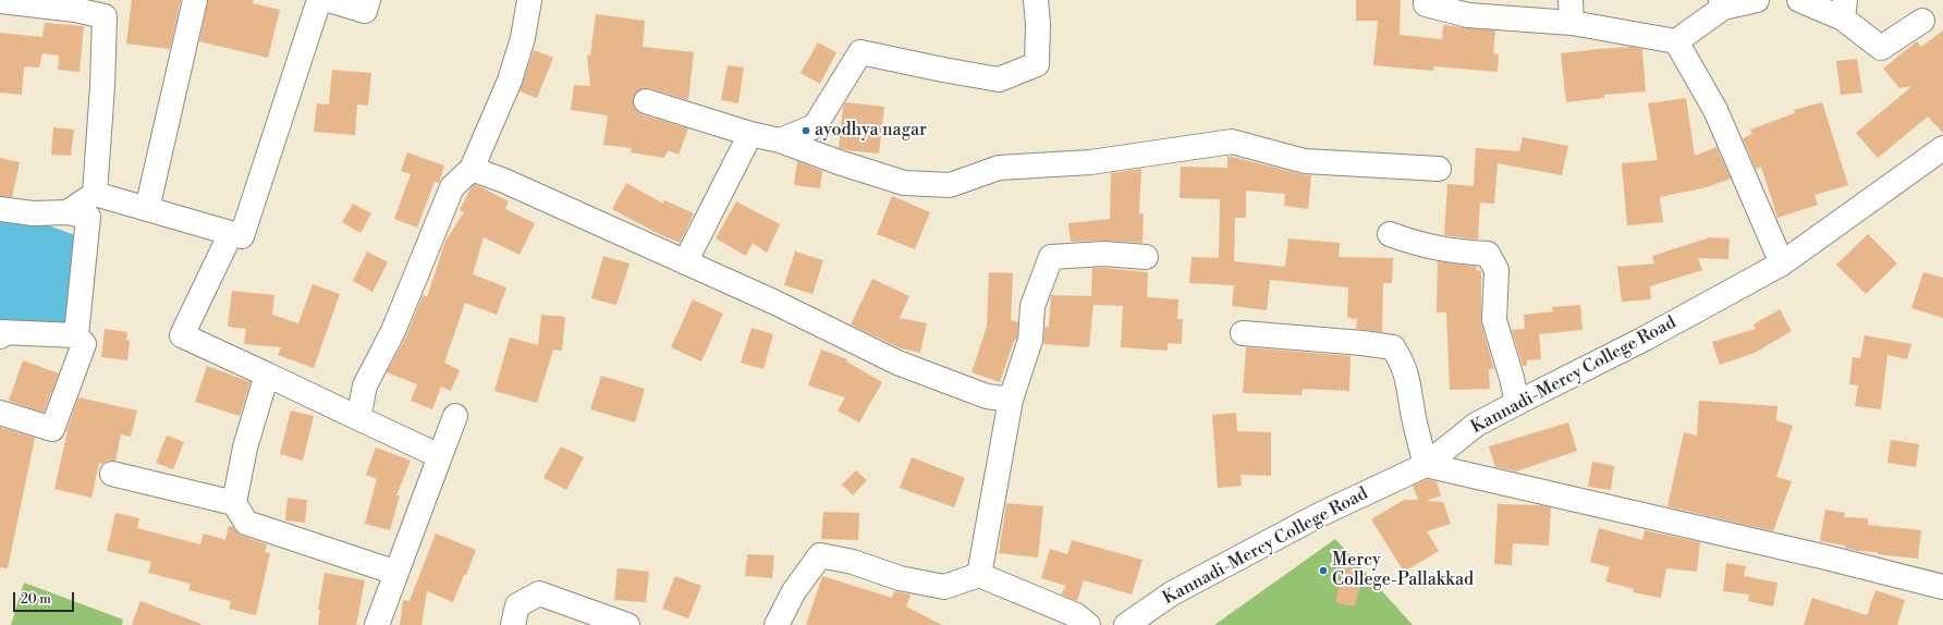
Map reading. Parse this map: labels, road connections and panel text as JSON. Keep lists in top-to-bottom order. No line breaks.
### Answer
{"streets":{"street":["Kannadi-Mercy College Road"]},"places":["ayodhya nagar","Mercy College-Pallakkad"],"scale_bar":"20 m"}
